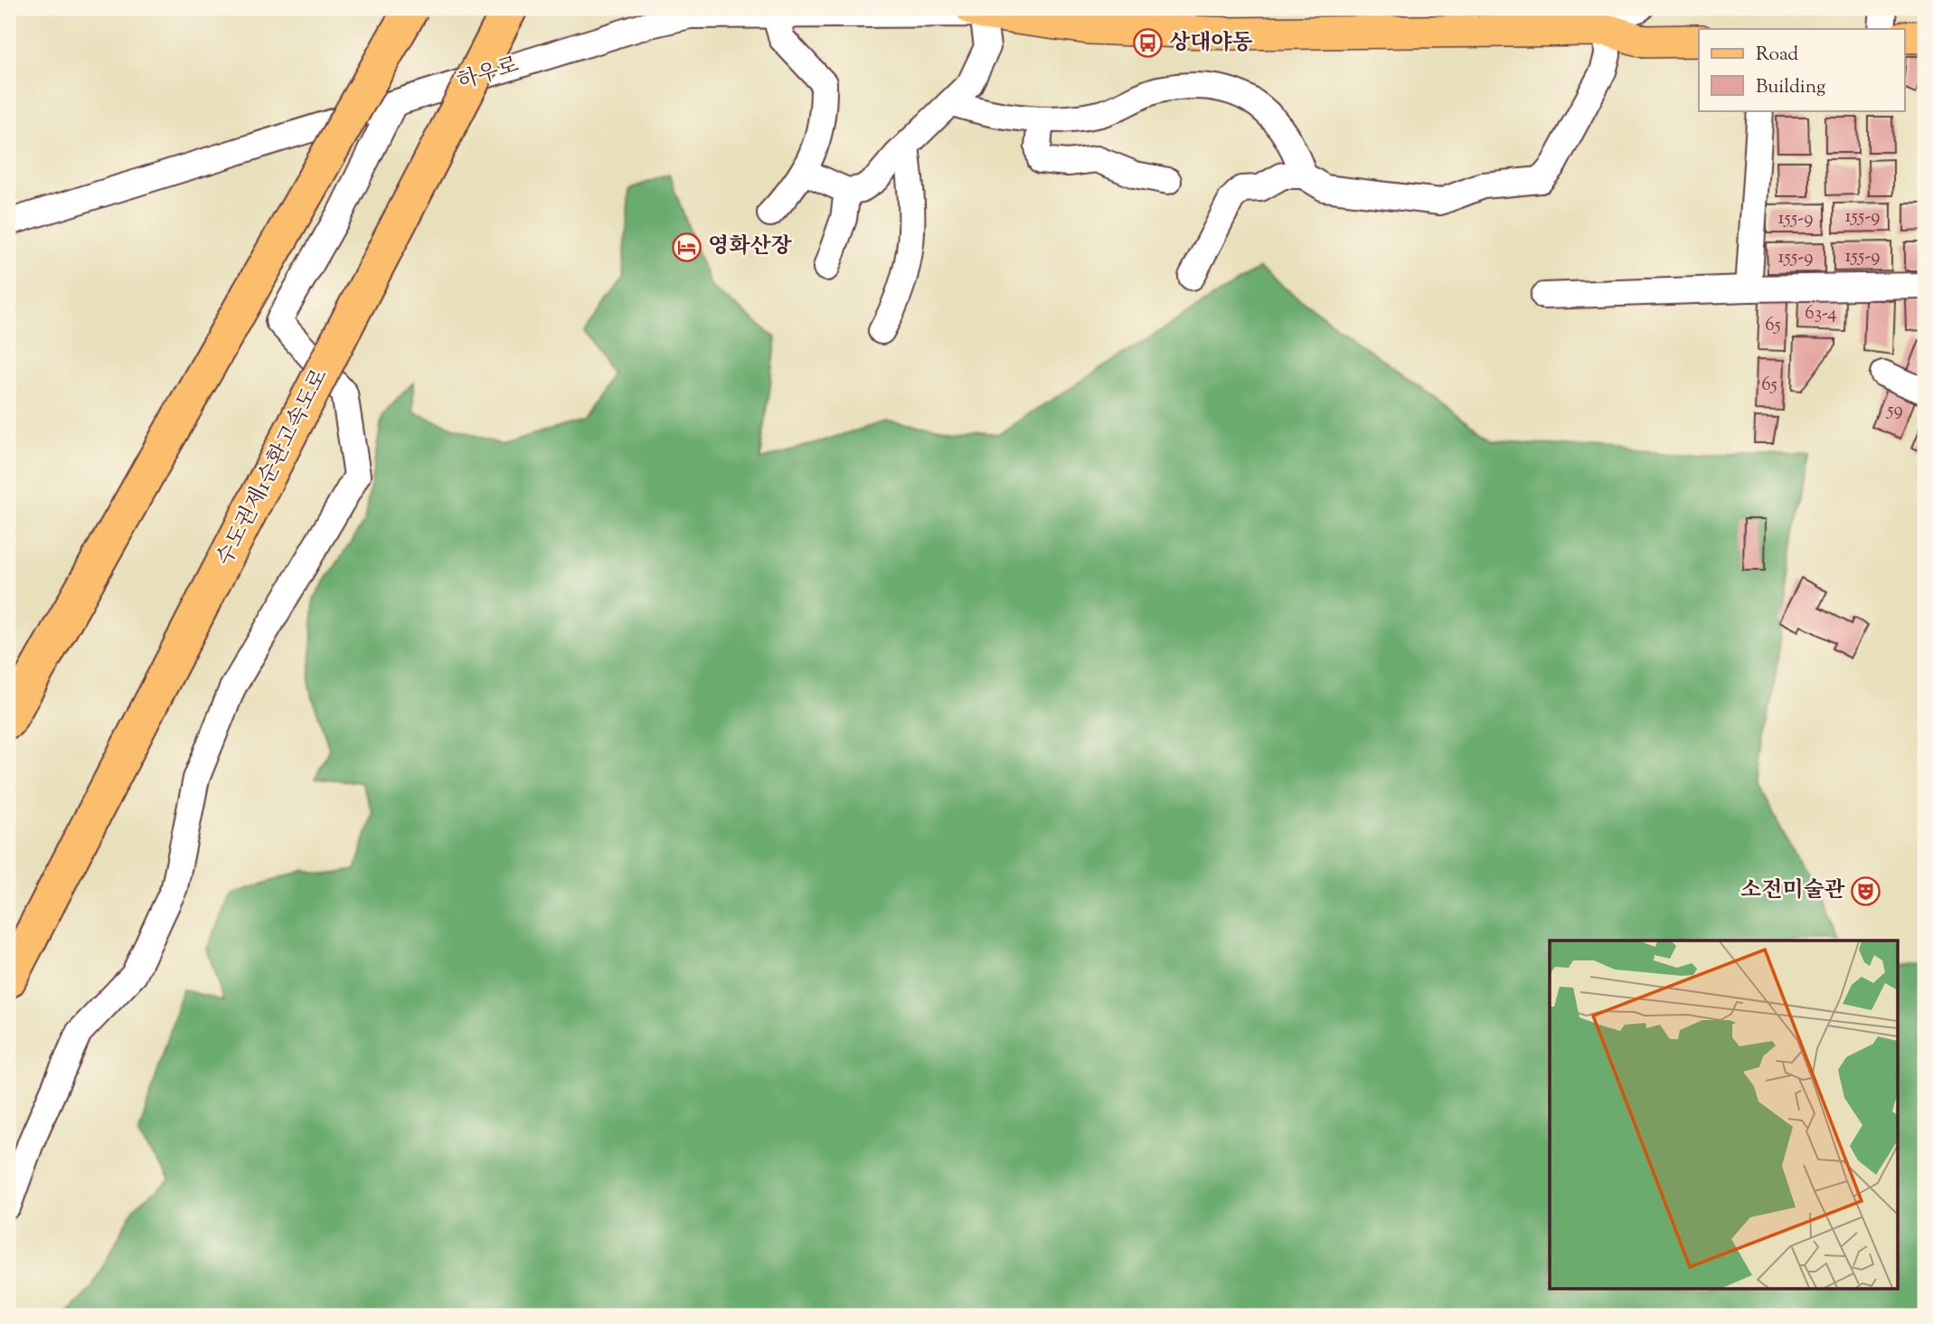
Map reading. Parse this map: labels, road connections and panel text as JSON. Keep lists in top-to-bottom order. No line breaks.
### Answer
{"streets":{"highway":["수도권제1순환고속도로"],"street":["하우로"]},"places":{"bus stop":["상대야동"],"hotel":["영화산장"],"theatre":["소전미술관"]},"house_numbers":["155-9","155-9","155-9","155-9","63-4","65","65","59"],"legend":["Road","Building"]}
